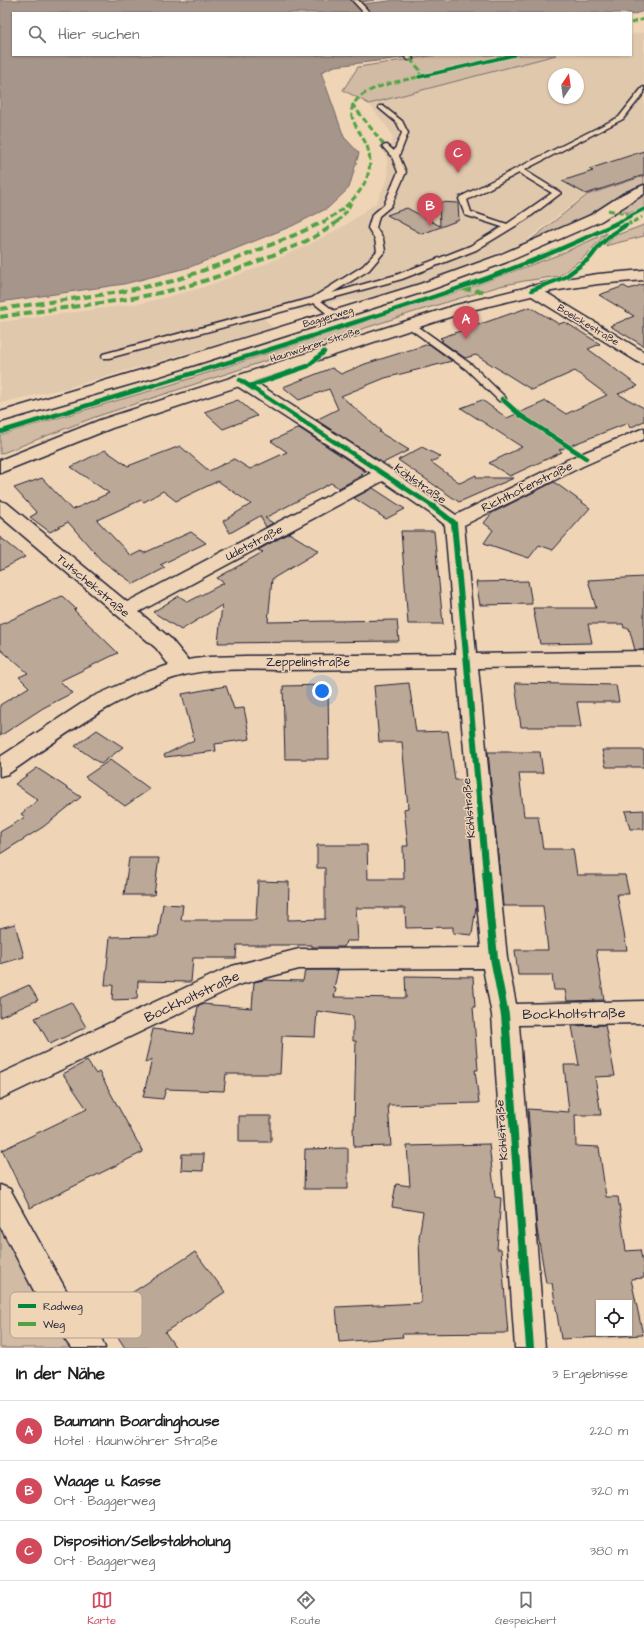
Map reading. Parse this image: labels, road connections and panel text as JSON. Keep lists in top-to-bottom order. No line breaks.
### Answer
{"streets":{"street":["Baggerweg","Boelckestraße","Haunwöhrer Straße","Köhlstraße","Richthofenstraße","Udetstraße","Tutschekstraße","Zeppelinstraße","Bockholtstraße"]},"crossings":[["Boelckestraße","Haunwöhrer Straße"],["Haunwöhrer Straße","Köhlstraße"],["Köhlstraße","Richthofenstraße"],["Köhlstraße","Udetstraße"],["Köhlstraße","Zeppelinstraße"],["Köhlstraße","Bockholtstraße"],["Udetstraße","Tutschekstraße"],["Tutschekstraße","Zeppelinstraße"]],"legend":["Radweg","Weg"],"north":"top","page":{"search":"Hier suchen","pins":["C","B","A"],"heading":["In der Nähe","3 Ergebnisse"],"list":[{"mark":"A","name":"Baumann Boardinghouse","note":"Hotel · Haunwöhrer Straße","value":"220 m"},{"mark":"B","name":"Waage u. Kasse","note":"Ort · Baggerweg","value":"320 m"},{"mark":"C","name":"Disposition/Selbstabholung","note":"Ort · Baggerweg","value":"380 m"}],"nav":["Karte","Route","Gespeichert"]}}
